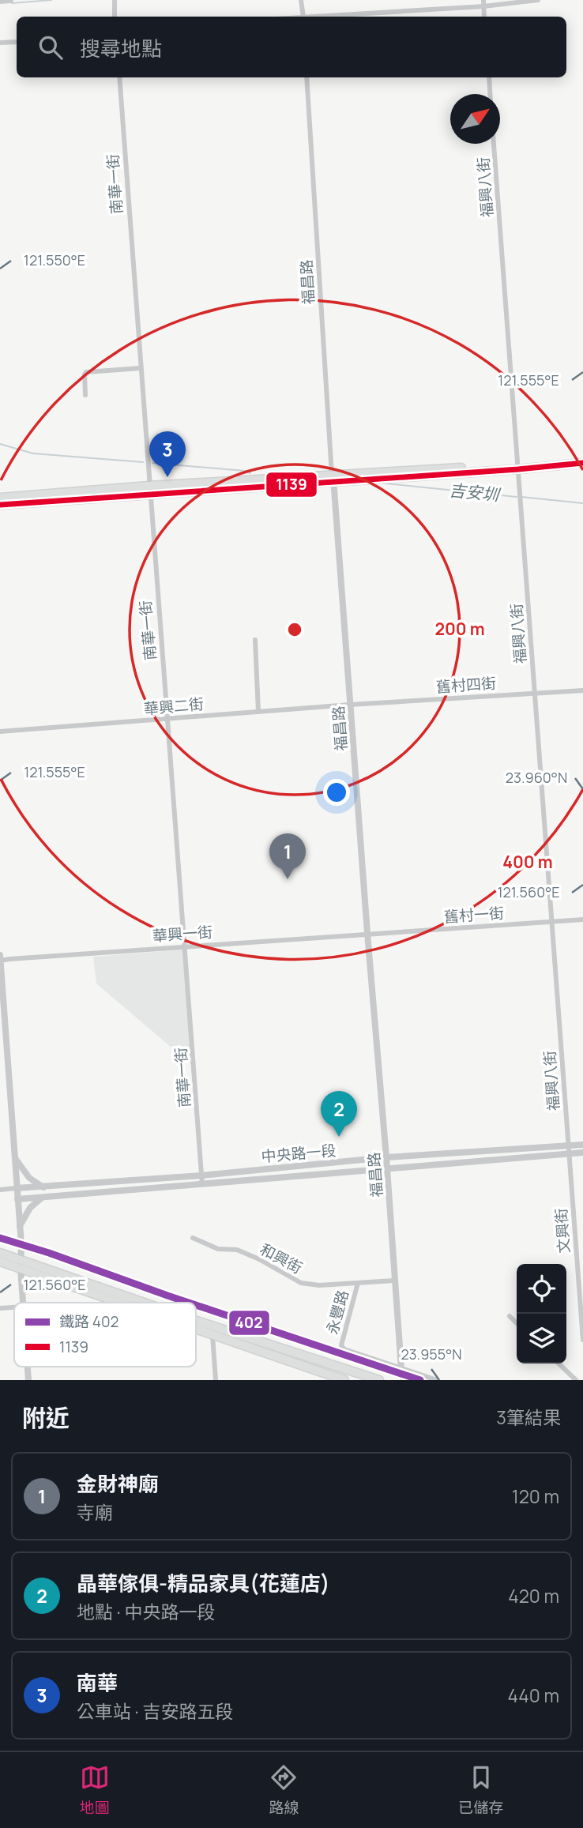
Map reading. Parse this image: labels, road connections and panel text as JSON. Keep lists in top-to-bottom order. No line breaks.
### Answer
{"streets":{"street":["南華一街","福興八街","福昌路","舊村四街","華興二街","舊村一街","華興一街","中央路一段","文興街","和興街","永豐路"]},"crossings":[["南華一街","華興二街"],["南華一街","華興一街"],["南華一街","中央路一段"],["福興八街","舊村四街"],["福興八街","舊村一街"],["福興八街","中央路一段"],["福興八街","文興街"],["福昌路","舊村四街"],["福昌路","華興二街"],["福昌路","舊村一街"],["福昌路","華興一街"],["福昌路","中央路一段"],["福昌路","和興街"],["福昌路","永豐路"],["舊村四街","華興二街"],["舊村一街","華興一街"],["中央路一段","文興街"],["和興街","永豐路"]],"water":["吉安圳"],"lines":["transit line 1139","rail line 402"],"legend":["鐵路 402","1139"],"north":"top right","page":{"search":"搜尋地點","pins":["3","1","2"],"heading":["附近","3筆結果"],"list":[{"mark":"1","name":"金財神廟","note":"寺廟","value":"120 m"},{"mark":"2","name":"晶華傢俱-精品家具(花蓮店)","note":"地點 · 中央路一段","value":"420 m"},{"mark":"3","name":"南華","note":"公車站 · 吉安路五段","value":"440 m"}],"nav":["地圖","路線","已儲存"]},"coordinates":["121.550°E","121.555°E","23.960°N","121.560°E","23.955°N"],"rings":["200 m","400 m"]}
